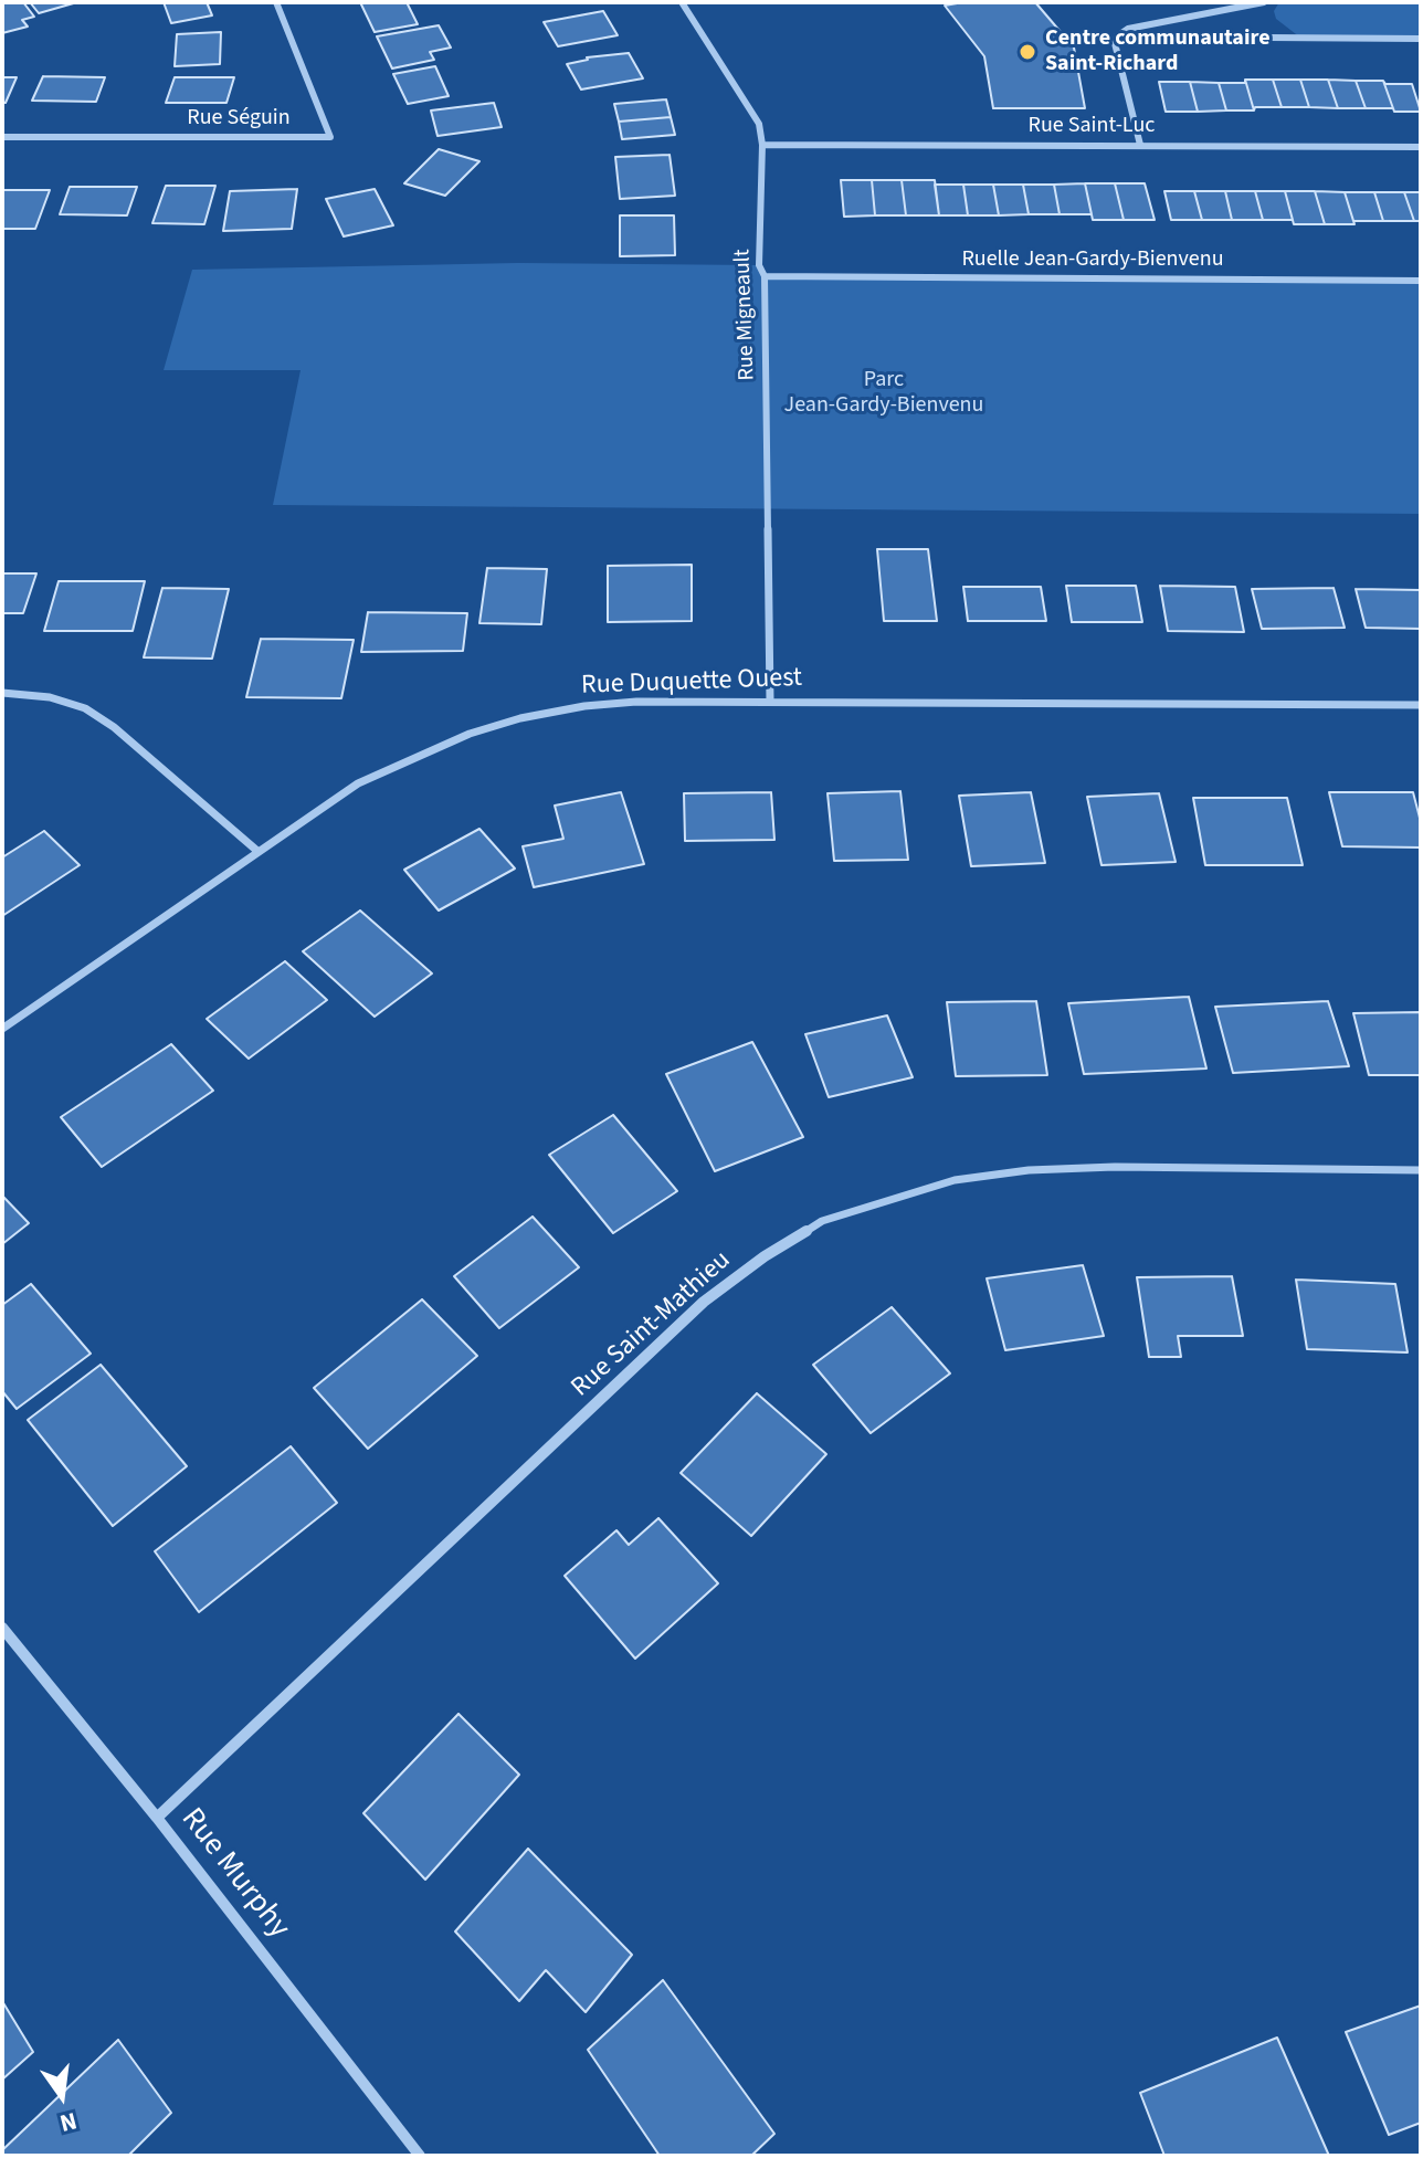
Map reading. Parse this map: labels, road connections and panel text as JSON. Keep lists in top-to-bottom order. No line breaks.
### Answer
{"streets":{"street":["Rue Séguin","Rue Saint-Luc","Ruelle Jean-Gardy-Bienvenu","Rue Migneault","Rue Duquette Ouest","Rue Saint-Mathieu","Rue Murphy"]},"crossings":[["Rue Saint-Luc","Rue Migneault"],["Ruelle Jean-Gardy-Bienvenu","Rue Migneault"],["Rue Migneault","Rue Duquette Ouest"],["Rue Saint-Mathieu","Rue Murphy"]],"parks":["Parc Jean-Gardy-Bienvenu"],"places":["Centre communautaire Saint-Richard"],"north":"bottom"}
